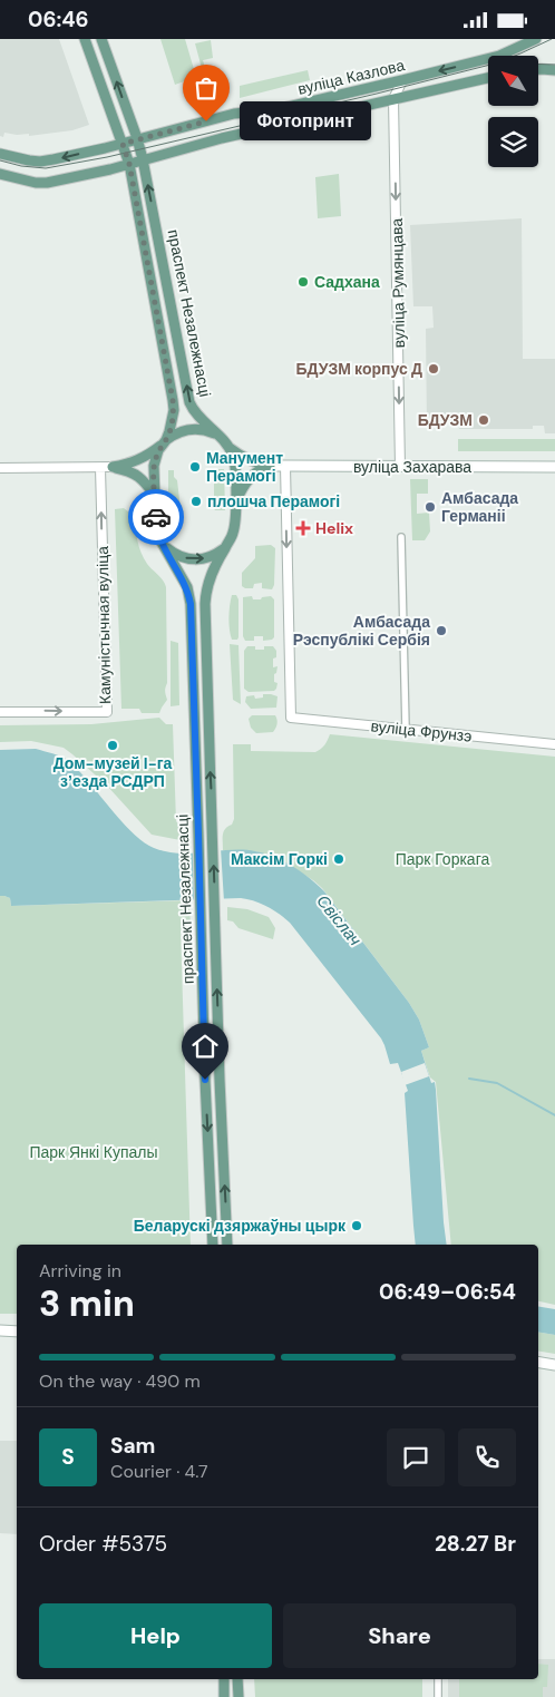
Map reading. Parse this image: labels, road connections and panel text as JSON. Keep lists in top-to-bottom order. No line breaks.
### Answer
{"streets":{"main road":["вуліца Казлова","праспект Незалежнасці","вуліца Захарава"],"street":["вуліца Румянцава","Камуністычная вуліца","вуліца Фрунзэ"]},"crossings":[["вуліца Казлова","вуліца Румянцава"],["вуліца Казлова","праспект Незалежнасці"],["вуліца Румянцава","вуліца Захарава"],["вуліца Захарава","вуліца Фрунзэ"]],"one_way":["вуліца Румянцава"],"water":["Свіслач"],"parks":["Парк Горкага","Парк Янкі Купалы"],"places":{"other":["Фотопринт","Садхана","БДУЗМ корпус Д","БДУЗМ","Манумент Перамогі","плошча Перамогі","Амбасада Германіі","Амбасада Рэспублікі Сербія","Дом-музей I-га зʼезда РСДРП","Максім Горкі","Беларускі дзяржаўны цырк"],"health":["Helix"]},"north":"top left","page":{"status":"06:46","bubble":"Фотопринт","heading":["3 min","Arriving in","06:49–06:54"],"panel":["Sam","Courier · 4.7","Order #5375","28.27 Br"],"bar":"On the way · 490 m","round":"S","buttons":["Help","Share"]}}
